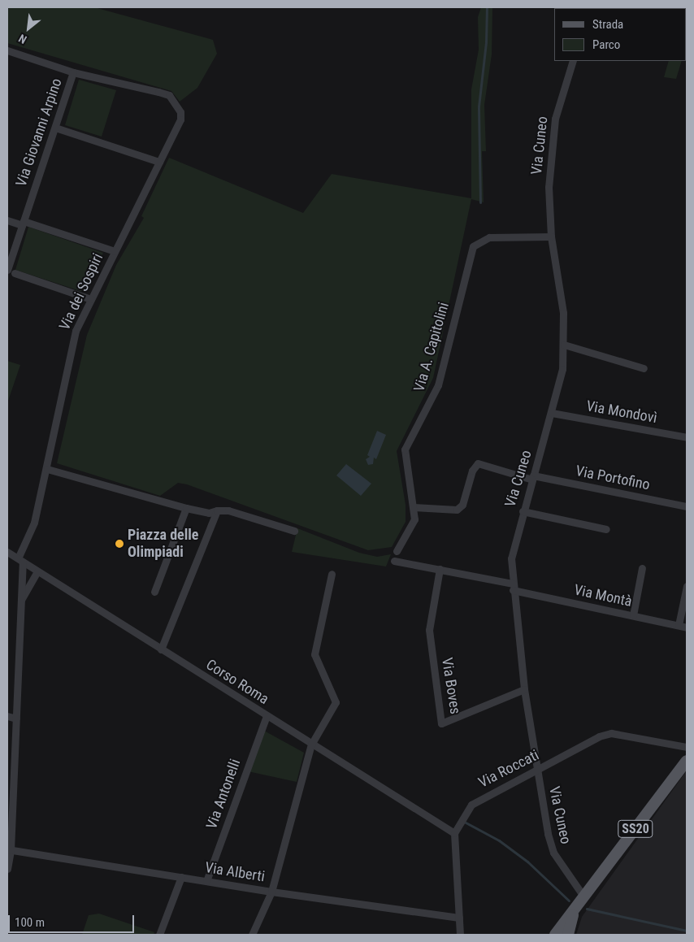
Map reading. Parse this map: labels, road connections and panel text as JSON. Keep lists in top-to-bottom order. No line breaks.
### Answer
{"streets":{"main road":["SS20"],"street":["Via Giovanni Arpino","Via Cuneo","Via dei Sospiri","Via A. Capitolini","Via Mondovì","Via Portofino","Via Montà","Corso Roma","Via Boves","Via Roccati","Via Antonelli","Via Alberti"]},"crossings":[["Via Giovanni Arpino","Via dei Sospiri"],["Via Cuneo","Via A. Capitolini"],["Via Cuneo","Via Mondovì"],["Via Cuneo","Via Portofino"],["Via Cuneo","Via Montà"],["Via Cuneo","Via Boves"],["Via Cuneo","Via Roccati"],["Via Cuneo","SS20"],["Via dei Sospiri","Corso Roma"],["Via dei Sospiri","Via Alberti"],["Via A. Capitolini","Via Portofino"],["Via Montà","Via Boves"],["Corso Roma","Via Roccati"],["Corso Roma","Via Antonelli"],["Via Antonelli","Via Alberti"]],"places":["Piazza delle Olimpiadi"],"legend":["Strada","Parco"],"scale_bar":"100 m","north":"bottom left"}
